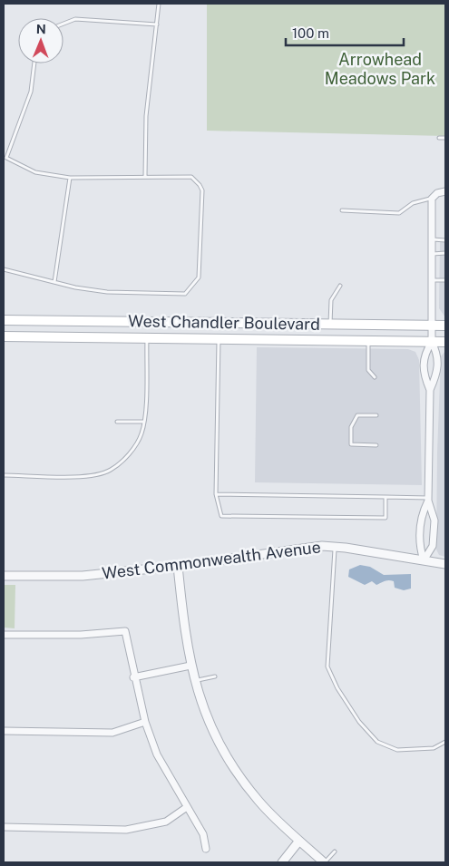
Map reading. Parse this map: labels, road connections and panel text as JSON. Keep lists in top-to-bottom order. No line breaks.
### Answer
{"streets":{"main road":["West Chandler Boulevard"],"street":["West Commonwealth Avenue"]},"parks":["Arrowhead Meadows Park"],"scale_bar":"100 m","north":"top"}
